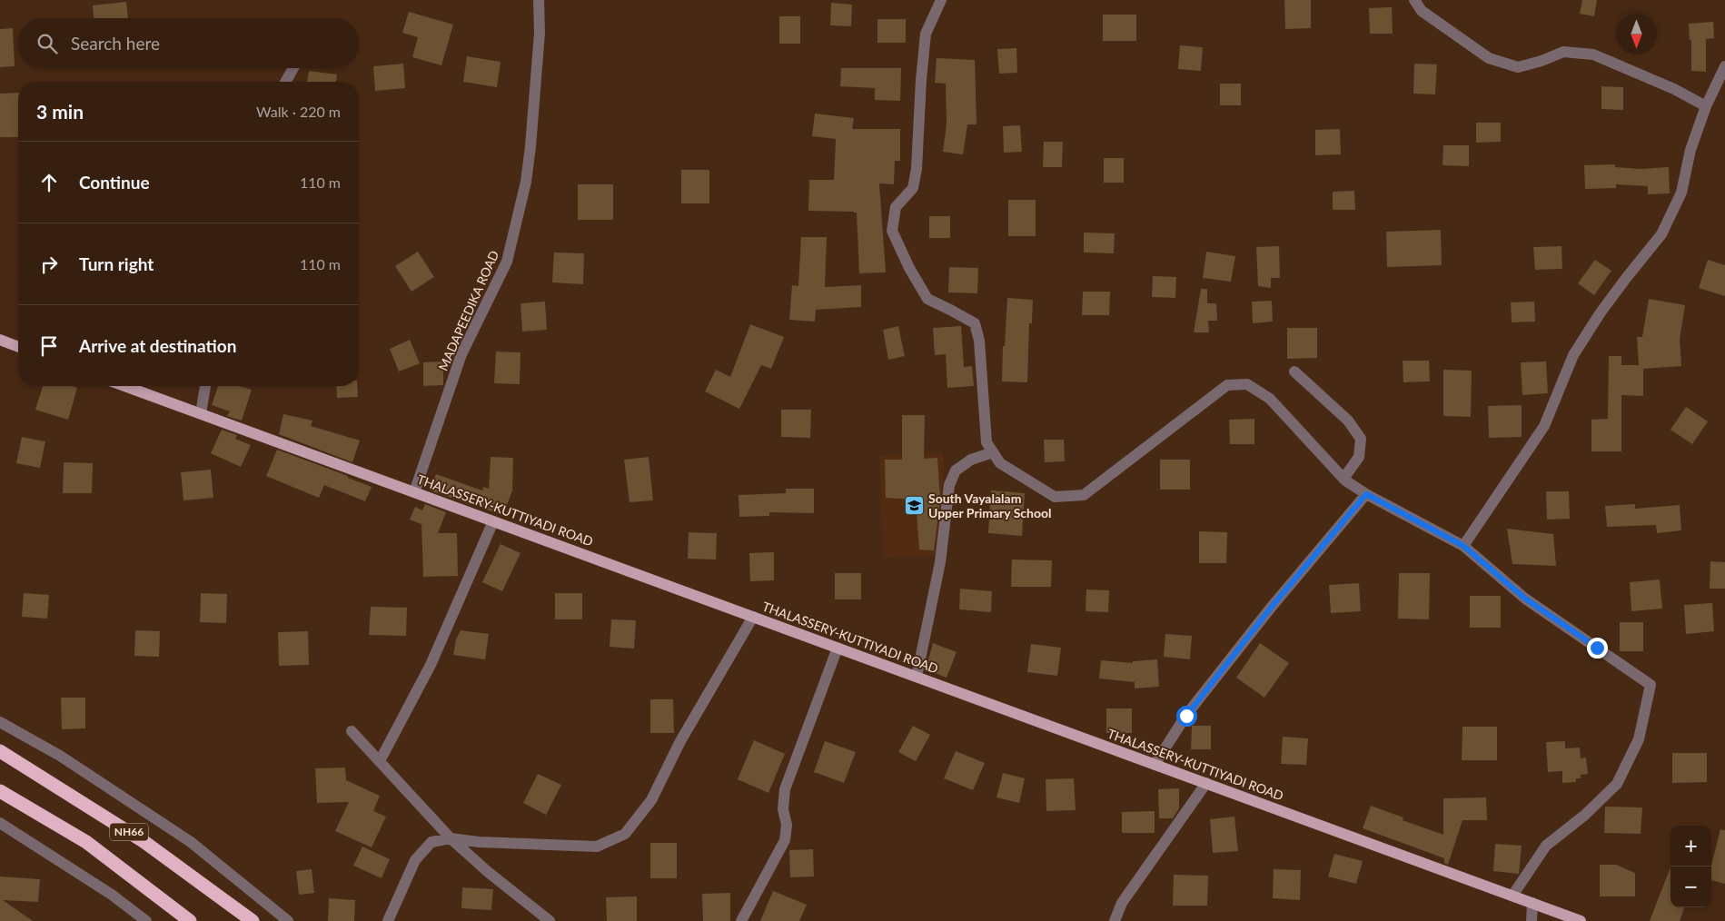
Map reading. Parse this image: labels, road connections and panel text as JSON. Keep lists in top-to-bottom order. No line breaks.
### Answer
{"streets":{"highway":["NH66"],"main road":["THALASSERY-KUTTIYADI ROAD"],"street":["MADAPEEDIKA ROAD"]},"crossings":[["MADAPEEDIKA ROAD","THALASSERY-KUTTIYADI ROAD"]],"places":{"school or university":["South Vayalalam Upper Primary School"]},"north":"bottom","page":{"search":"Search here","heading":["3 min","Walk · 220 m"],"list":[["Continue","110 m"],["Turn right","110 m"],"Arrive at destination"],"map_buttons":["+","−"]}}
